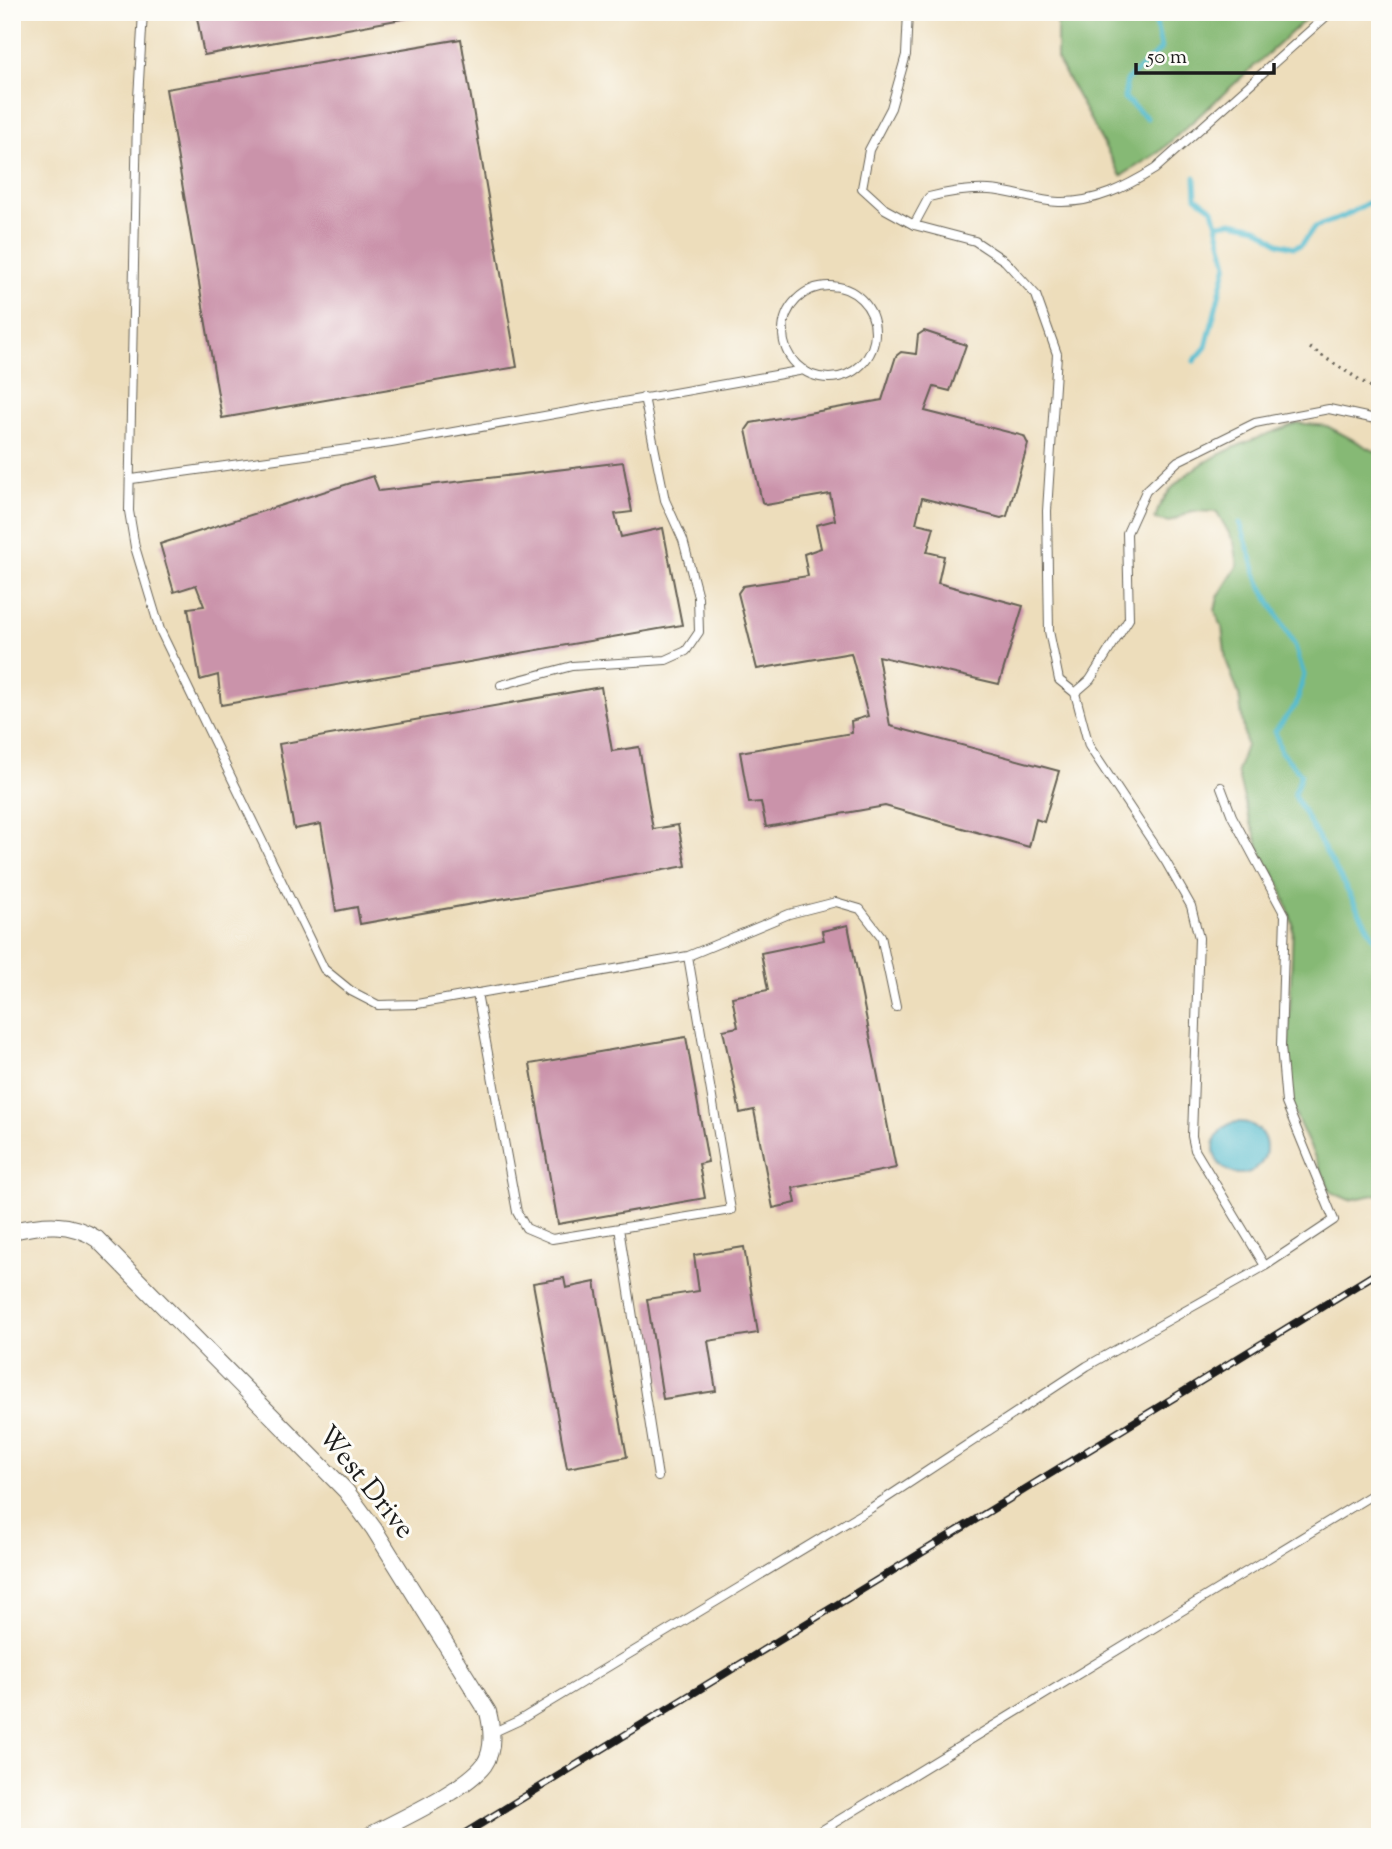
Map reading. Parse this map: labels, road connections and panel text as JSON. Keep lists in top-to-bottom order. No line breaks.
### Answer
{"streets":{"street":["West Drive"]},"scale_bar":"50 m"}
